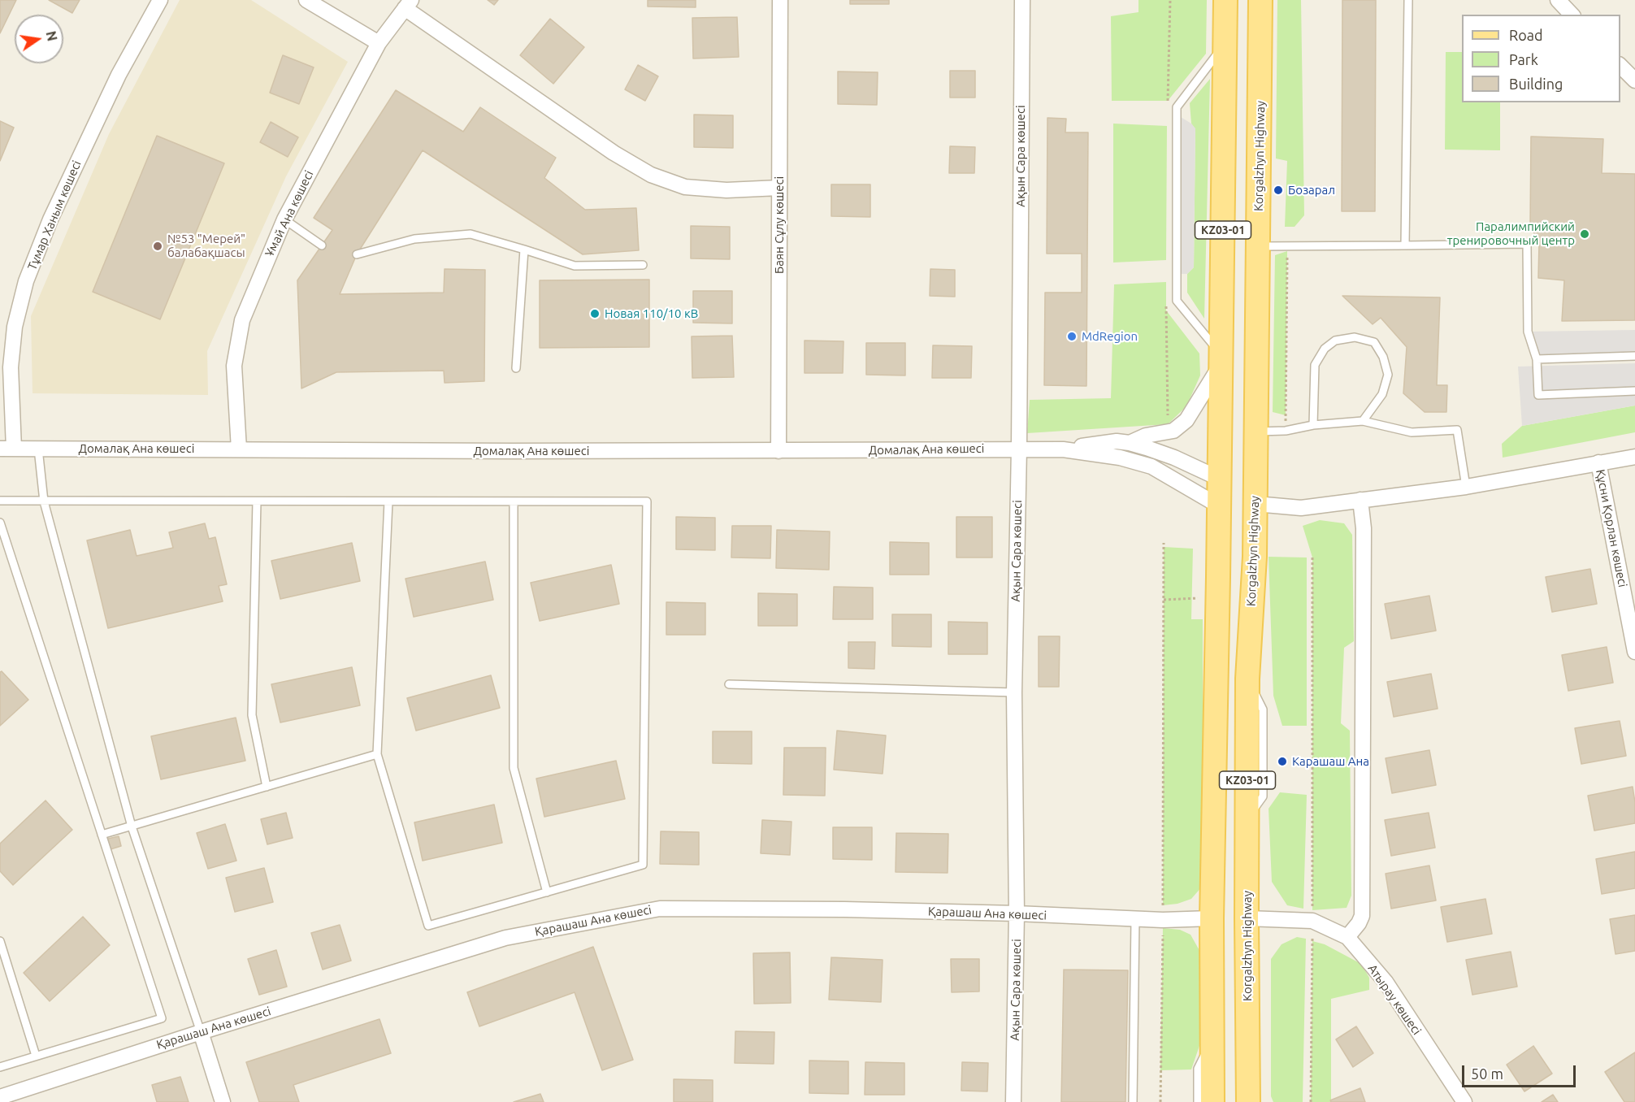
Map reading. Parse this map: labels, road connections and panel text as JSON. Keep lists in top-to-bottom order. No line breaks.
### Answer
{"streets":{"main road":["Korgalzhyn Highway","KZ03-01"],"street":["Ақын Сара көшесі","Ұмай Ана көшесі","Тұмар Ханым көшесі","Баян Сұлу көшесі","Домалақ Ана көшесі","Құсни Қорлан көшесі","Қарашаш Ана көшесі","Атырау көшесі"]},"crossings":[["Ақын Сара көшесі","Домалақ Ана көшесі"],["Ақын Сара көшесі","Қарашаш Ана көшесі"],["Korgalzhyn Highway","Атырау көшесі"],["Ұмай Ана көшесі","Домалақ Ана көшесі"],["Тұмар Ханым көшесі","Домалақ Ана көшесі"],["Баян Сұлу көшесі","Домалақ Ана көшесі"],["KZ03-01","Домалақ Ана көшесі"],["KZ03-01","Қарашаш Ана көшесі"]],"places":["Бозарал","Паралимпийский тренировочный центр","№53 \"Мерей\" балабақшасы","Новая 110/10 кВ","MdRegion","Карашаш Ана"],"legend":["Road","Park","Building"],"scale_bar":"50 m","north":"right"}
